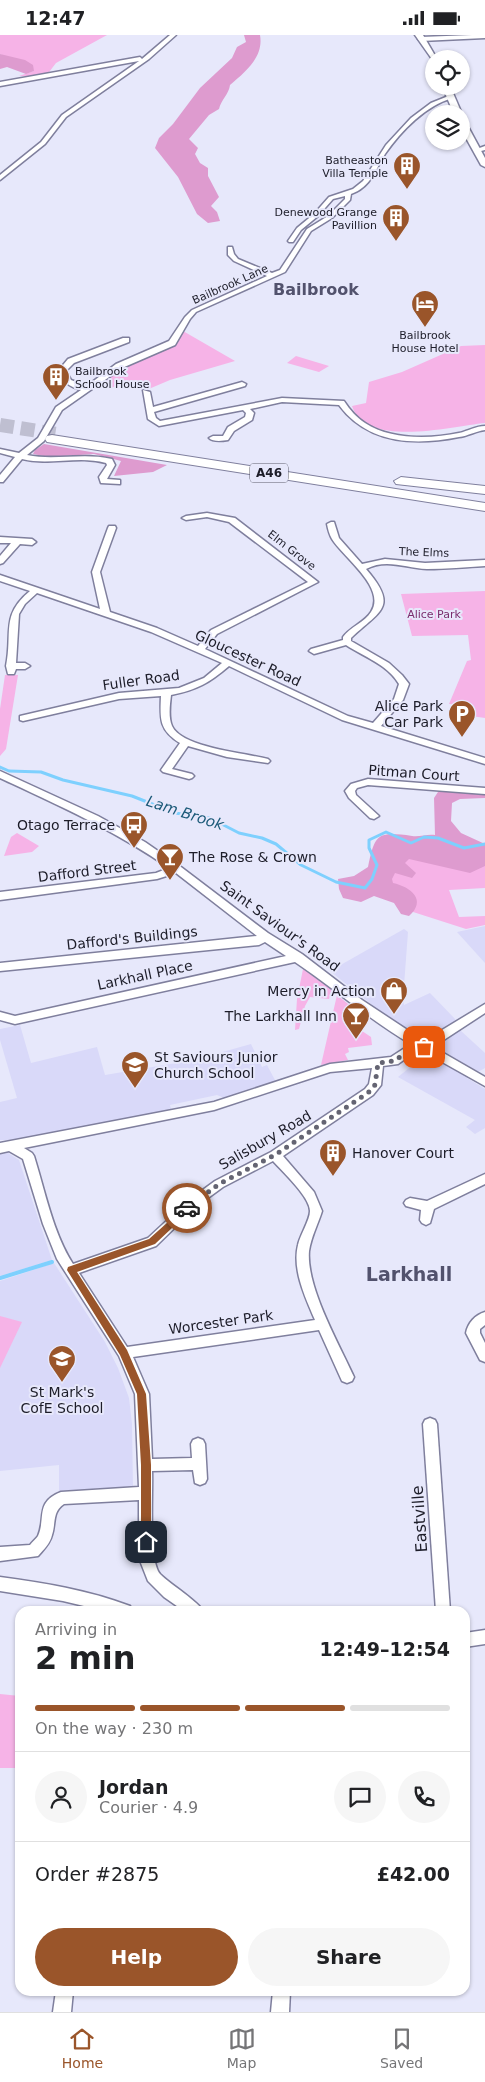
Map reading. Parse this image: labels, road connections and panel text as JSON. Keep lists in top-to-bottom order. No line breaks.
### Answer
{"streets":{"highway":["A46"],"street":["Bailbrook Lane","Elm Grove","The Elms","Gloucester Road","Fuller Road","Pitman Court","Dafford Street","Saint Saviour's Road","Dafford's Buildings","Larkhall Place","Salisbury Road","Worcester Park","Eastville"]},"crossings":[["Elm Grove","Gloucester Road"],["Gloucester Road","Fuller Road"],["Dafford Street","Saint Saviour's Road"],["Saint Saviour's Road","Dafford's Buildings"],["Saint Saviour's Road","Larkhall Place"]],"districts":["Bailbrook","Larkhall"],"water":["Lam Brook"],"parks":["Alice Park"],"places":{"building":["Batheaston Villa Temple","Denewood Grange Pavillion","Bailbrook School House","Hanover Court"],"hotel":["Bailbrook House Hotel"],"parking":["Alice Park Car Park"],"bus stop":["Otago Terrace"],"bar":["The Rose & Crown","The Larkhall Inn"],"shop":["Mercy in Action"],"school or university":["St Saviours Junior Church School","St Mark's CofE School"]},"page":{"status":"12:47","heading":["2 min","Arriving in","12:49–12:54"],"panel":["Jordan","Courier · 4.9","Order #2875","£42.00"],"bar":"On the way · 230 m","buttons":["Help","Share"],"tabs":["Home","Map","Saved"]}}
